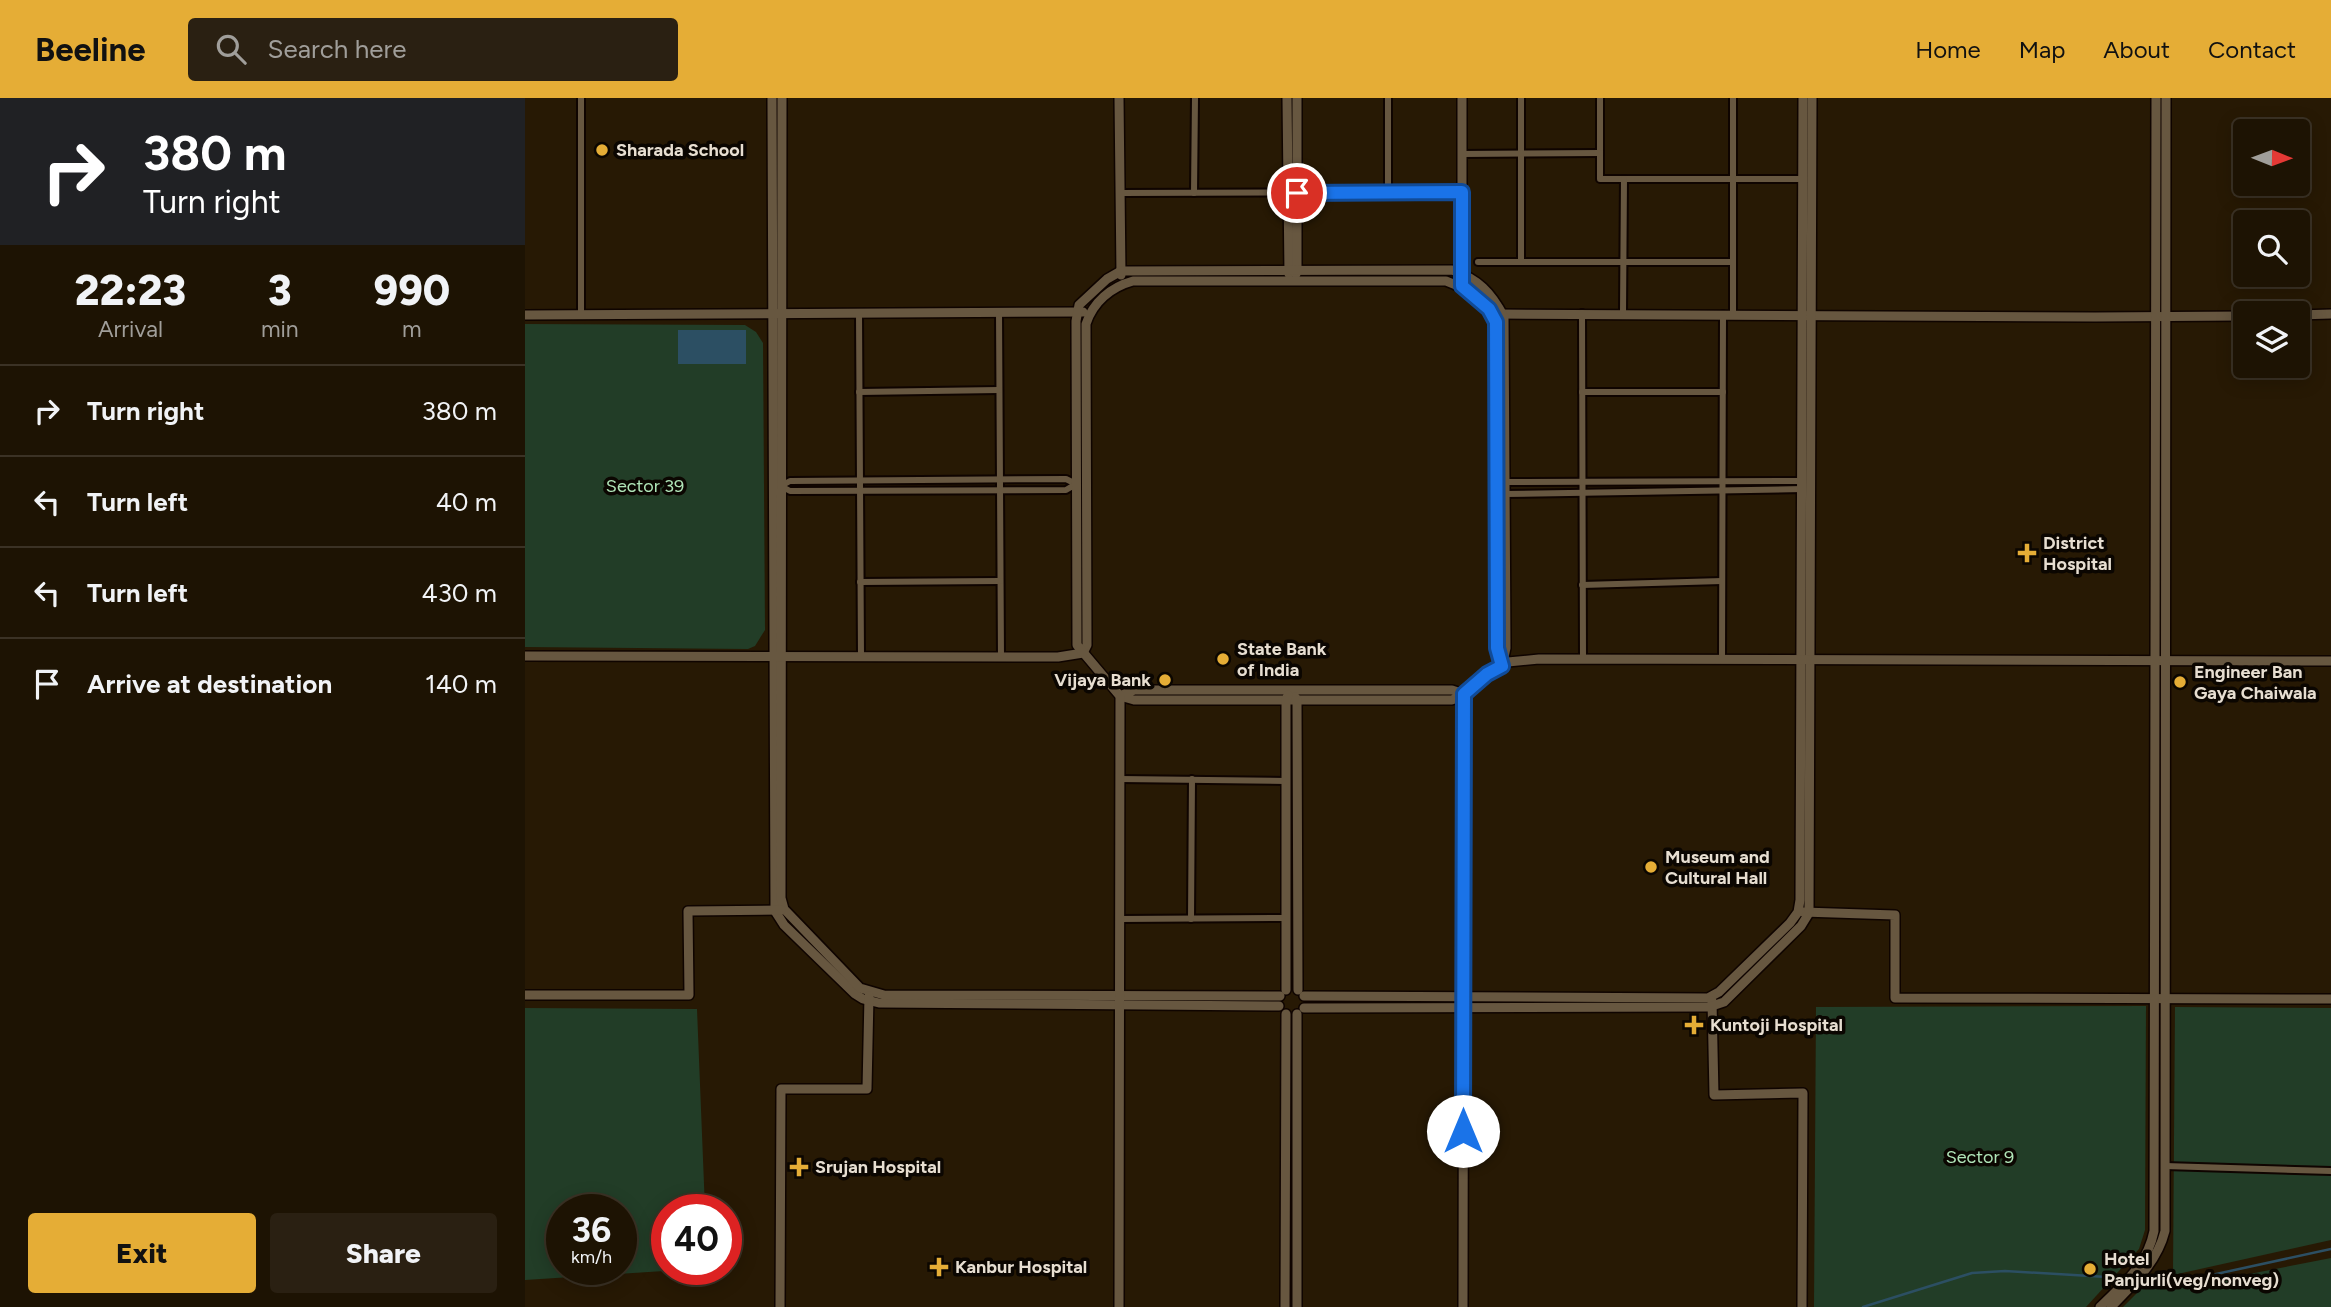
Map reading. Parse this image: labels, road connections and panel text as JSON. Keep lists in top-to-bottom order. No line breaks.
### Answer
{"parks":["Sector 39","Sector 9"],"places":{"other":["Sharada School","State Bank of India","Vijaya Bank","Engineer Ban Gaya Chaiwala","Museum and Cultural Hall","Hotel Panjurli(veg/nonveg)"],"health":["District Hospital","Kuntoji Hospital","Srujan Hospital","Kanbur Hospital"]},"north":"right","page":{"header":"Beeline","search":"Search here","nav":["Home","Map","About","Contact"],"turn":["380 m","Turn right"],"eta":["22:23","Arrival","3","min","990","m"],"list":[{"name":"Turn right","value":"380 m"},{"name":"Turn left","value":"40 m"},{"name":"Turn left","value":"430 m"},{"name":"Arrive at destination","value":"140 m"}],"speed":"36 km/h","limit":"40","buttons":["Exit","Share"]}}
